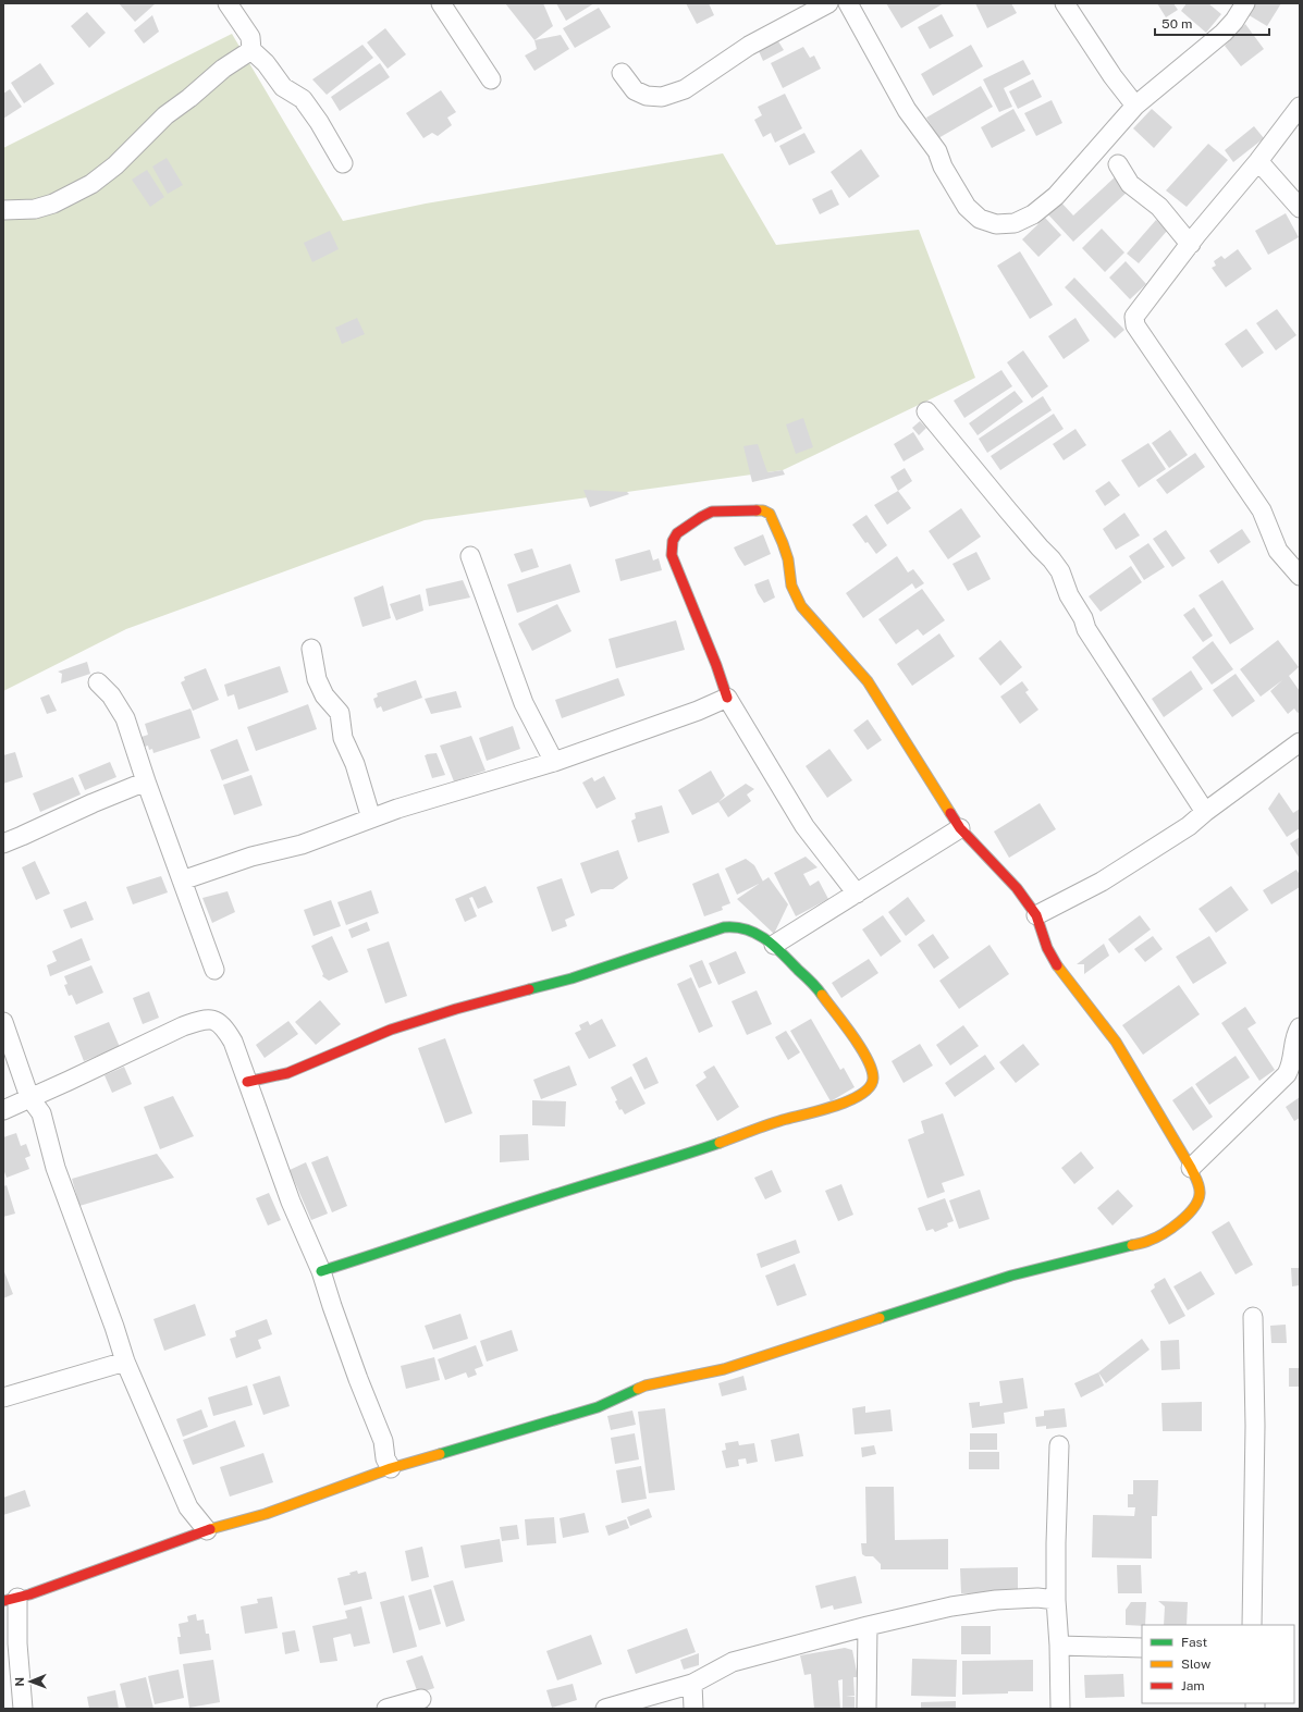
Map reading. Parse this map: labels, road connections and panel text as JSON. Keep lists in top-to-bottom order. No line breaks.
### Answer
{"legend":["Fast","Slow","Jam"],"scale_bar":"50 m","north":"left"}
